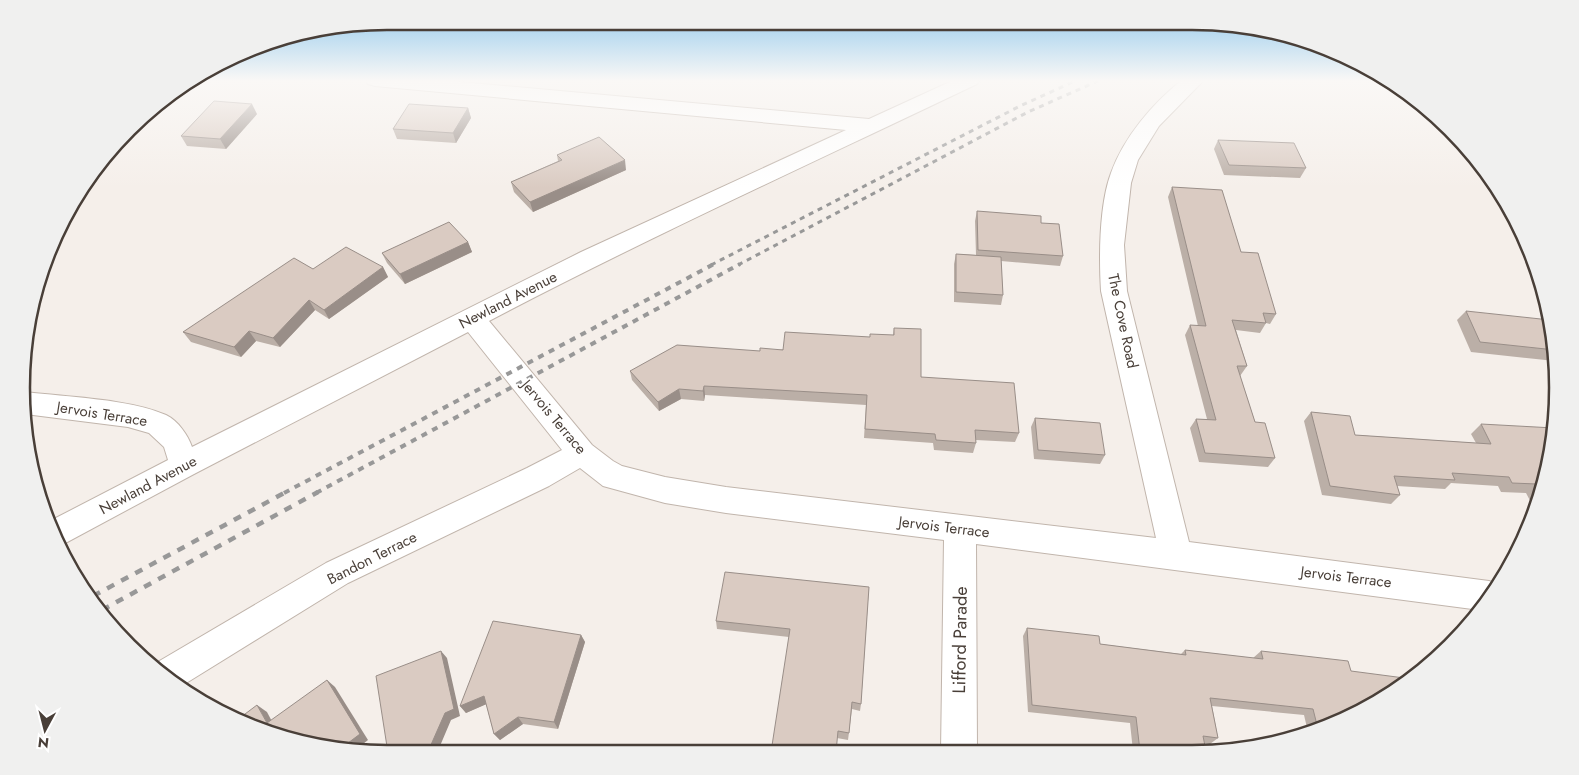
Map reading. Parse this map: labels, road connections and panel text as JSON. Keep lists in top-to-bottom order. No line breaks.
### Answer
{"streets":{"street":["Newland Avenue","The Cove Road","Jervois Terrace","Bandon Terrace","Lifford Parade"]},"crossings":[["Newland Avenue","Jervois Terrace"],["The Cove Road","Jervois Terrace"],["Jervois Terrace","Bandon Terrace"],["Jervois Terrace","Lifford Parade"]],"north":"bottom"}
